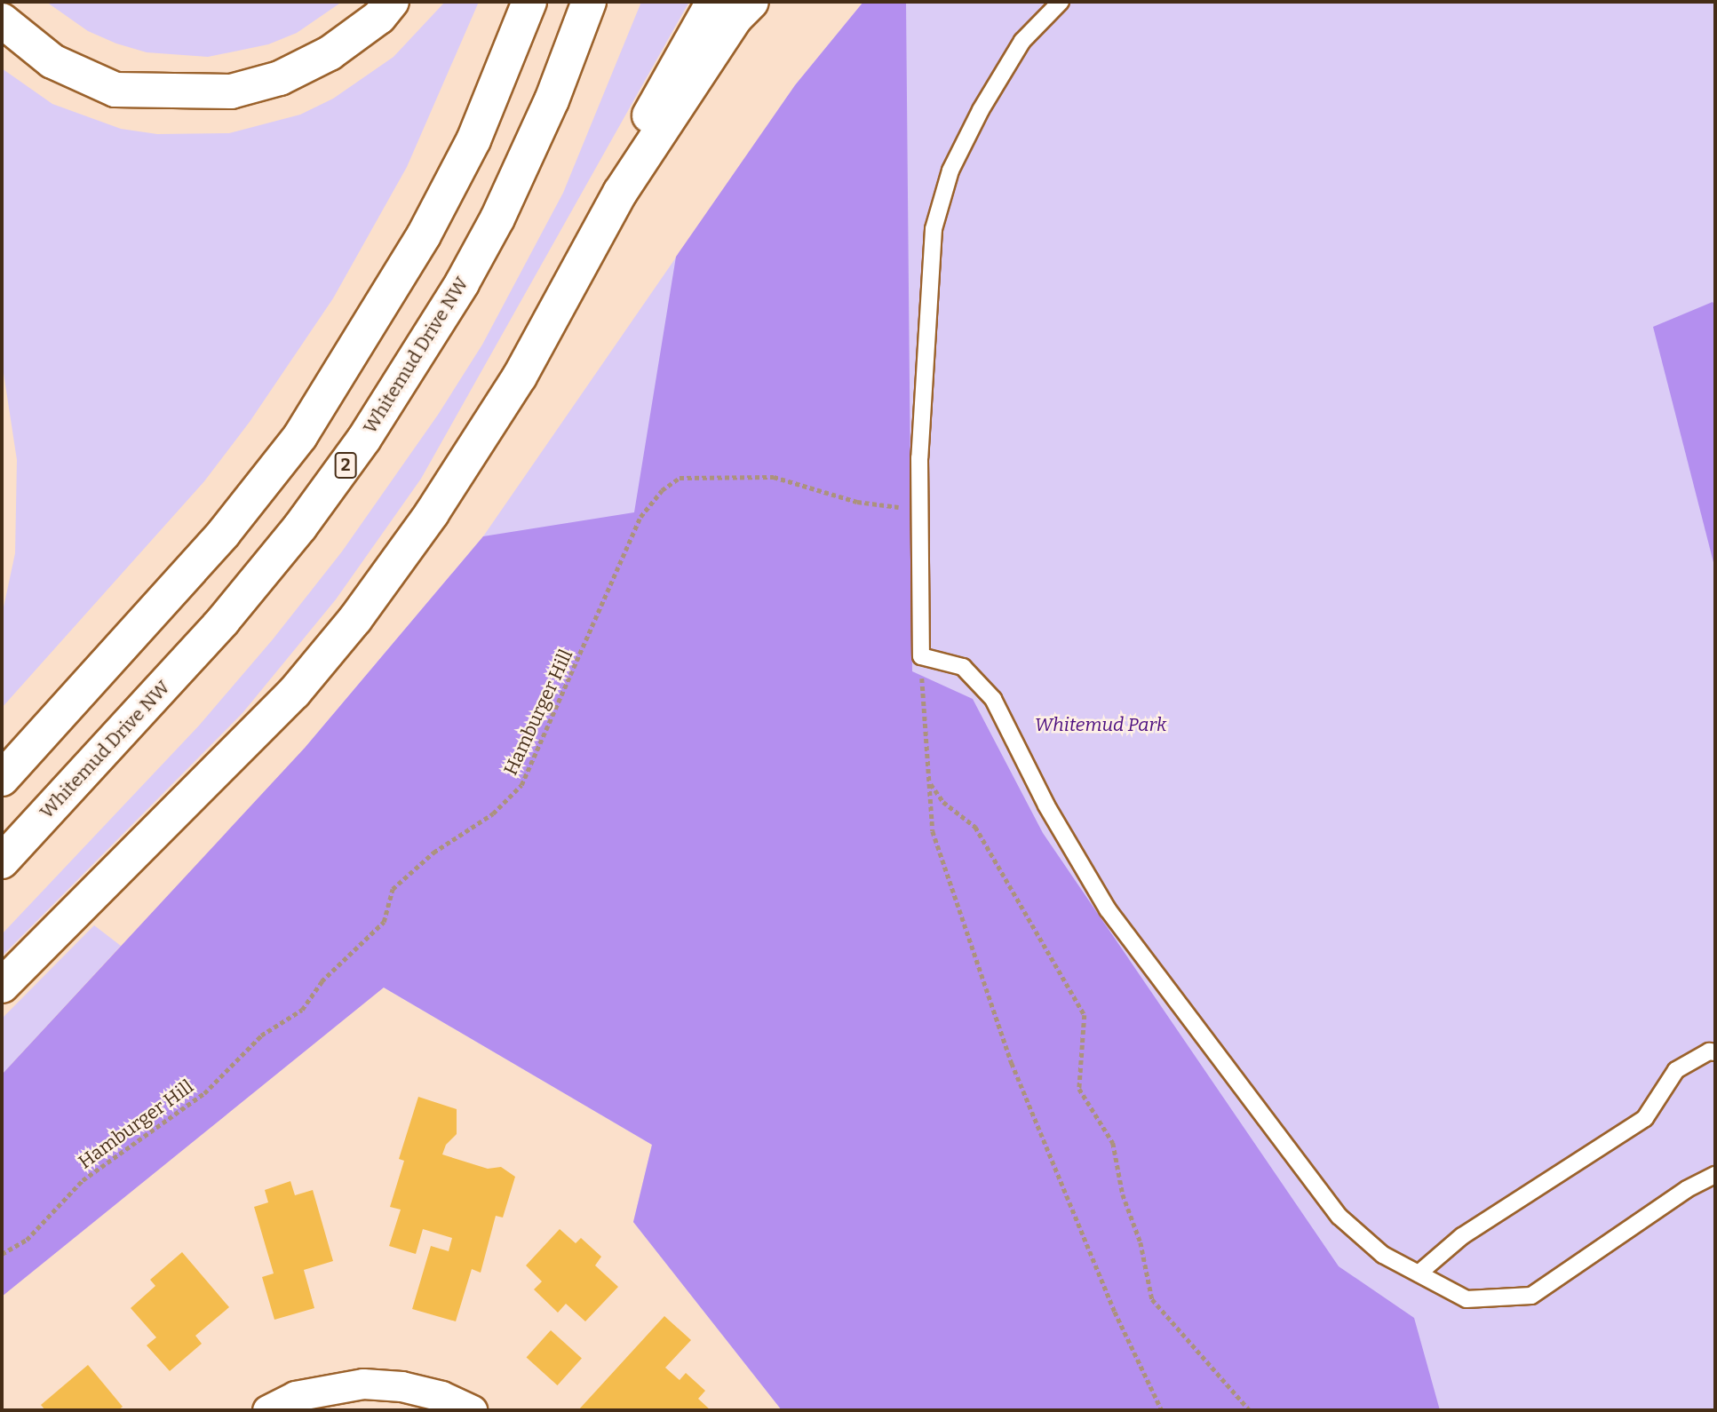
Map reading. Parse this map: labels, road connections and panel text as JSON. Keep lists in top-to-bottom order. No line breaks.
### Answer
{"streets":{"highway":["Whitemud Drive NW","2"],"path":["Hamburger Hill"]},"parks":["Whitemud Park"]}
